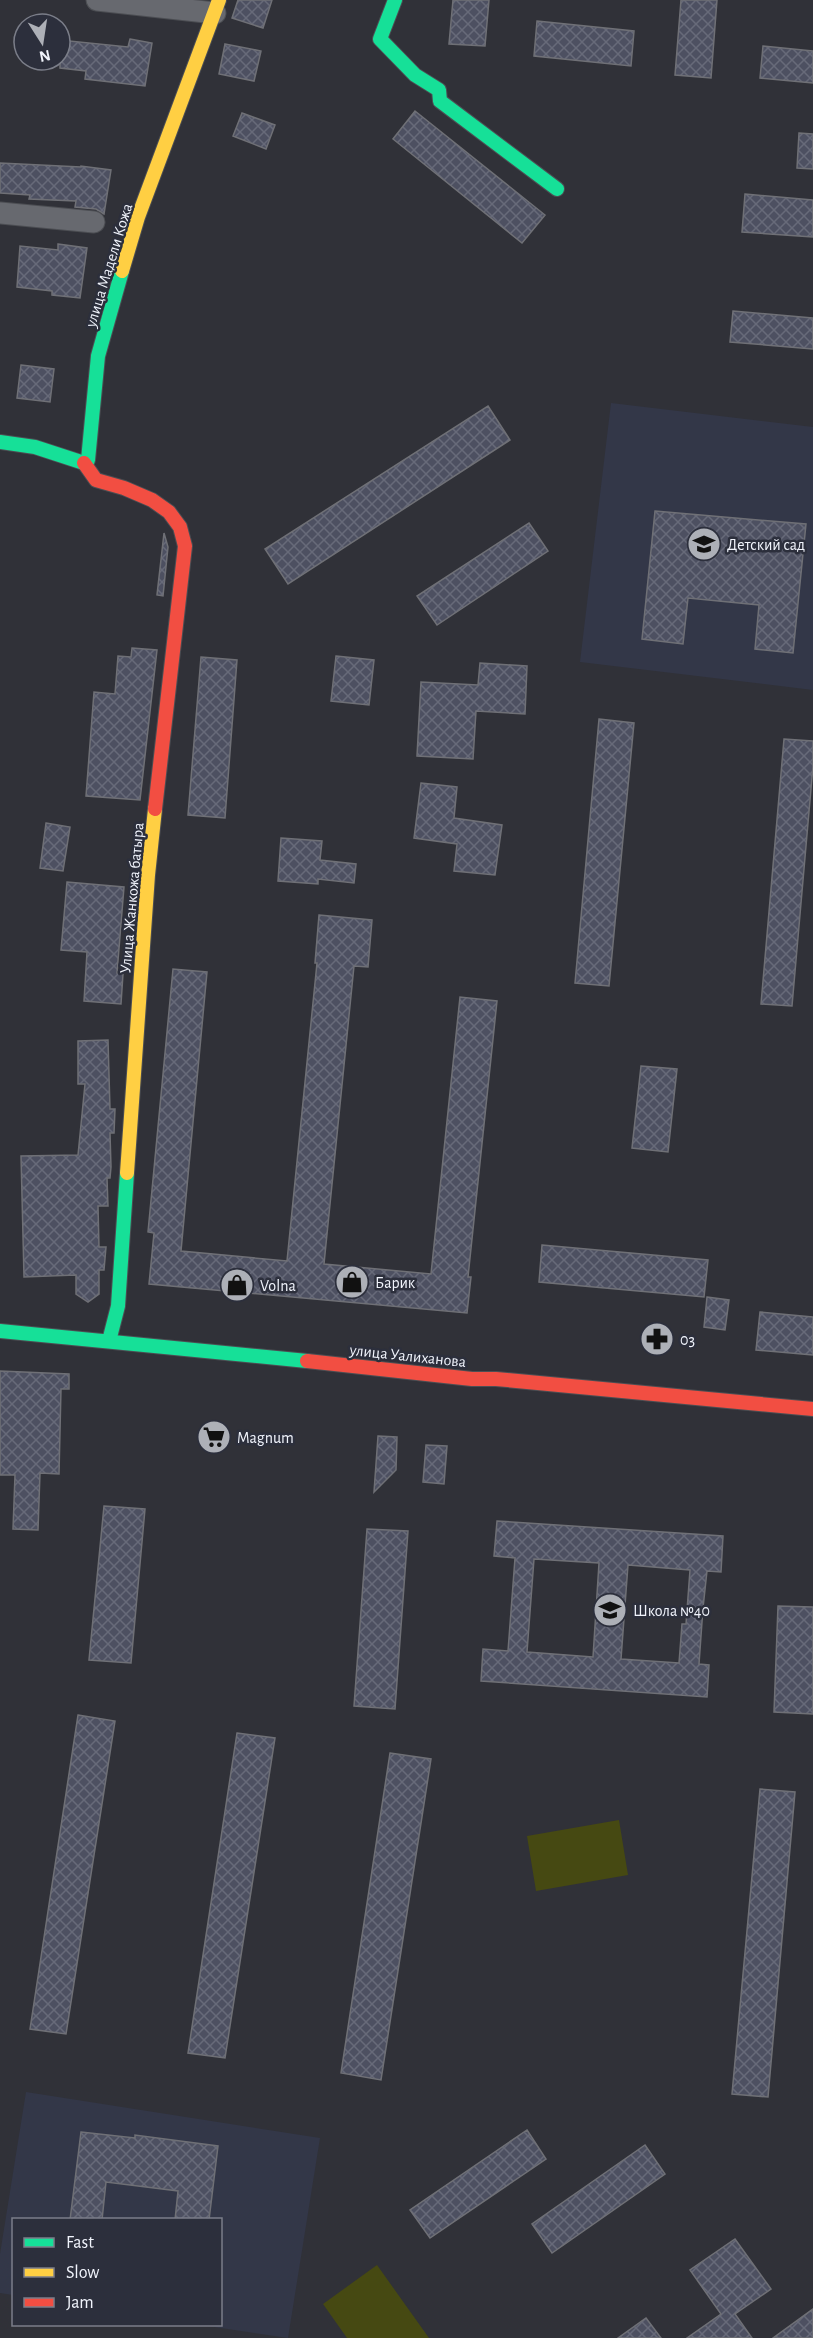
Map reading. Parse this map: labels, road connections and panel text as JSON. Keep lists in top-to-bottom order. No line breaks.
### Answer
{"streets":{"street":["улица Мадели Кожа","Улица Жанкожа батыра","улица Уалиханова"]},"crossings":[["улица Мадели Кожа","Улица Жанкожа батыра"],["Улица Жанкожа батыра","улица Уалиханова"]],"places":{"school or university":["Детский сад","Школа №40"],"shop":["Барик","Volna"],"pharmacy":["03"],"supermarket":["Magnum"]},"legend":["Fast","Slow","Jam"],"north":"bottom"}
